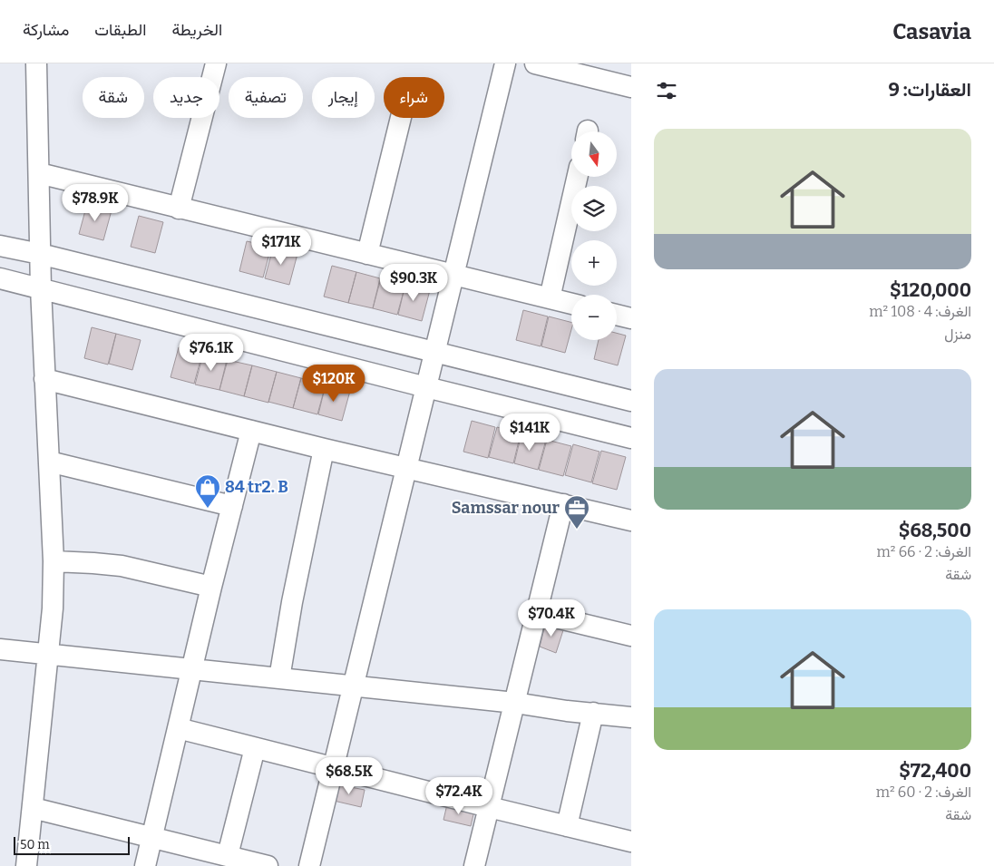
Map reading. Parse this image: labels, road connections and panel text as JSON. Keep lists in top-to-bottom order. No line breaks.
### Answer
{"places":{"shop":["84 tr2. B"],"office":["Samssar nour"]},"scale_bar":"50 m","north":"bottom","page":{"header":"Casavia","nav":["الخريطة","الطبقات","مشاركة"],"heading":"العقارات: 9","chip":["شراء","إيجار","تصفية","جديد","شقة"],"list":[{"name":"$120,000","note":"الغرف: 4 · 108 m² · منزل"},{"name":"$68,500","note":"الغرف: 2 · 66 m² · شقة"},{"name":"$72,400","note":"الغرف: 2 · 60 m² · شقة"}],"map_buttons":["+","−"],"price":["$78.9K","$171K","$90.3K","$76.1K","$120K","$141K","$70.4K","$68.5K","$72.4K"],"scale":"50 m"}}
